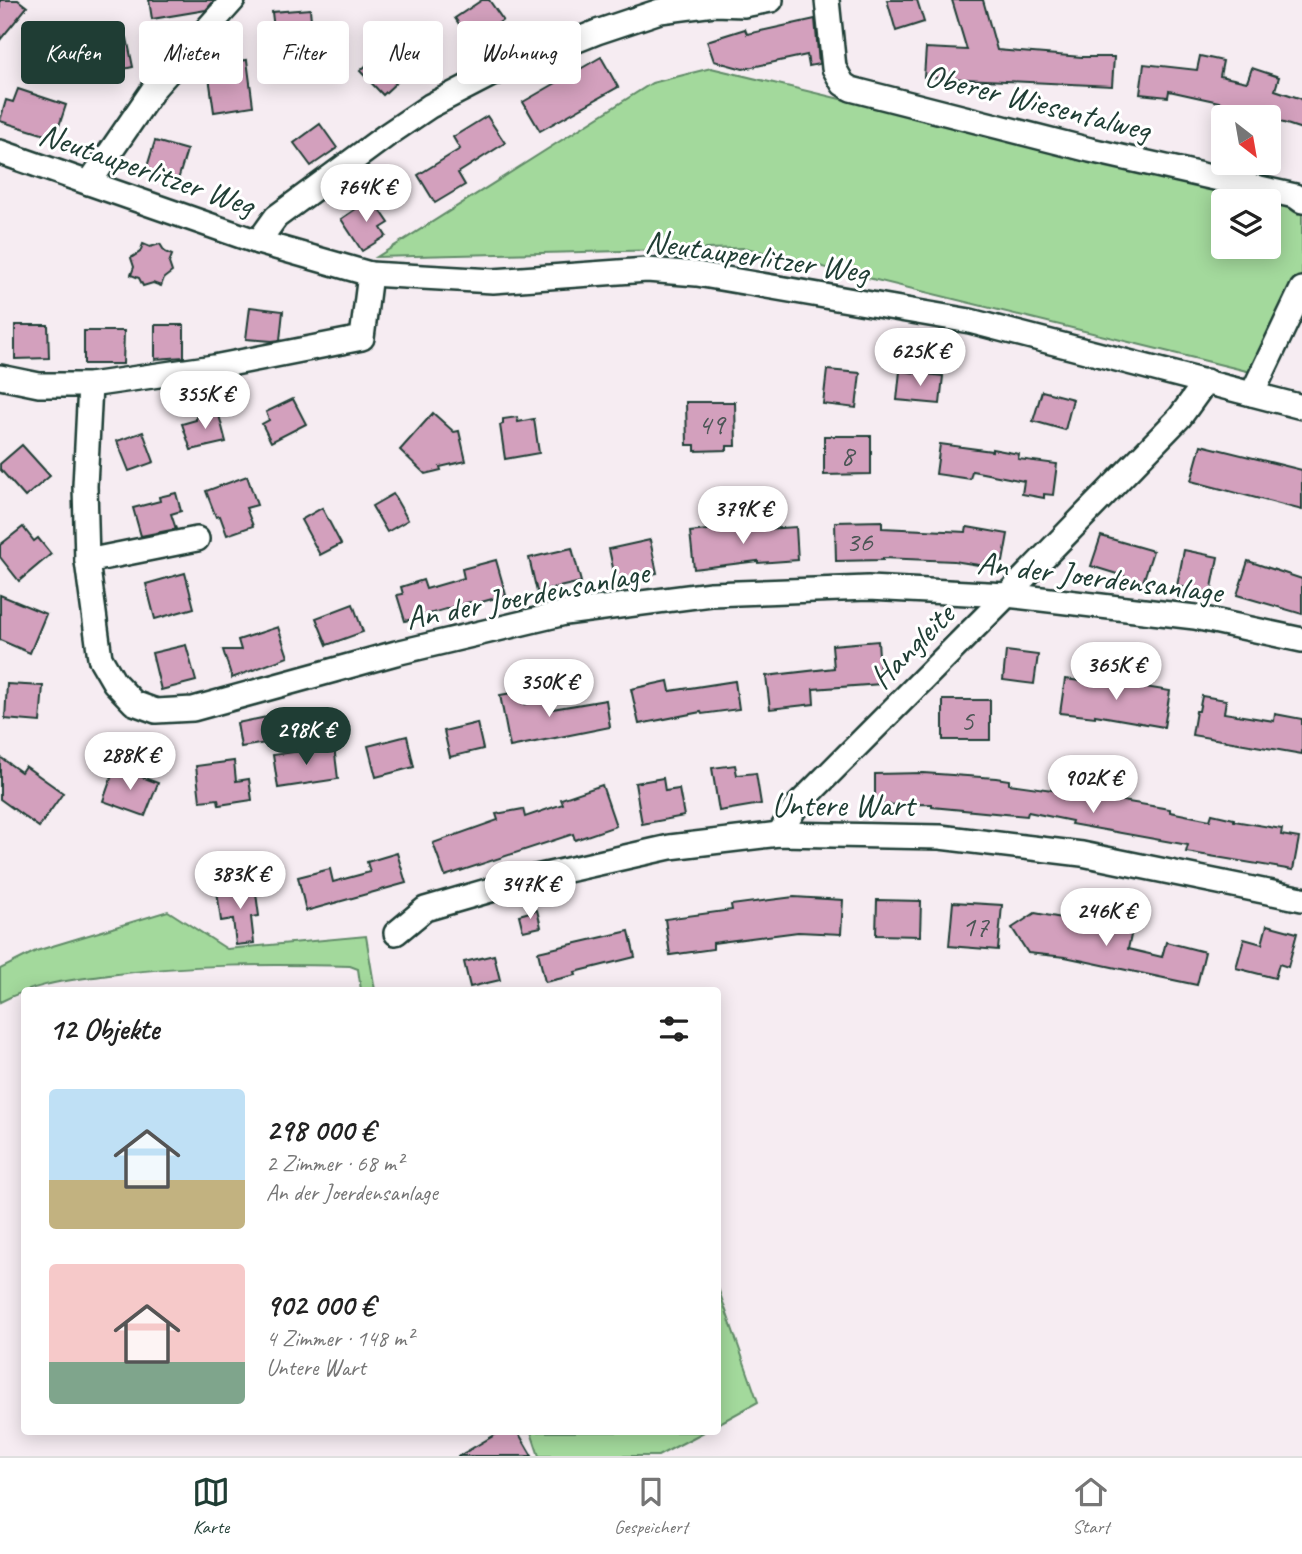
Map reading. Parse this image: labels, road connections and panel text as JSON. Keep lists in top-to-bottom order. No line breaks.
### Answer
{"streets":{"street":["Oberer Wiesentalweg","Neutauperlitzer Weg","An der Joerdensanlage","Hangleite","Untere Wart"]},"crossings":[["Neutauperlitzer Weg","Hangleite"],["An der Joerdensanlage","Hangleite"],["Hangleite","Untere Wart"]],"house_numbers":["49","8","36","5","17"],"north":"bottom right","page":{"chip":["Kaufen","Mieten","Filter","Neu","Wohnung"],"price":["764K €","625K €","355K €","379K €","365K €","350K €","298K €","288K €","902K €","383K €","347K €","246K €"],"heading":"12 Objekte","list":[{"name":"298 000 €","note":"2 Zimmer · 68 m² · An der Joerdensanlage"},{"name":"902 000 €","note":"4 Zimmer · 148 m² · Untere Wart"}],"tabs":["Karte","Gespeichert","Start"]}}
